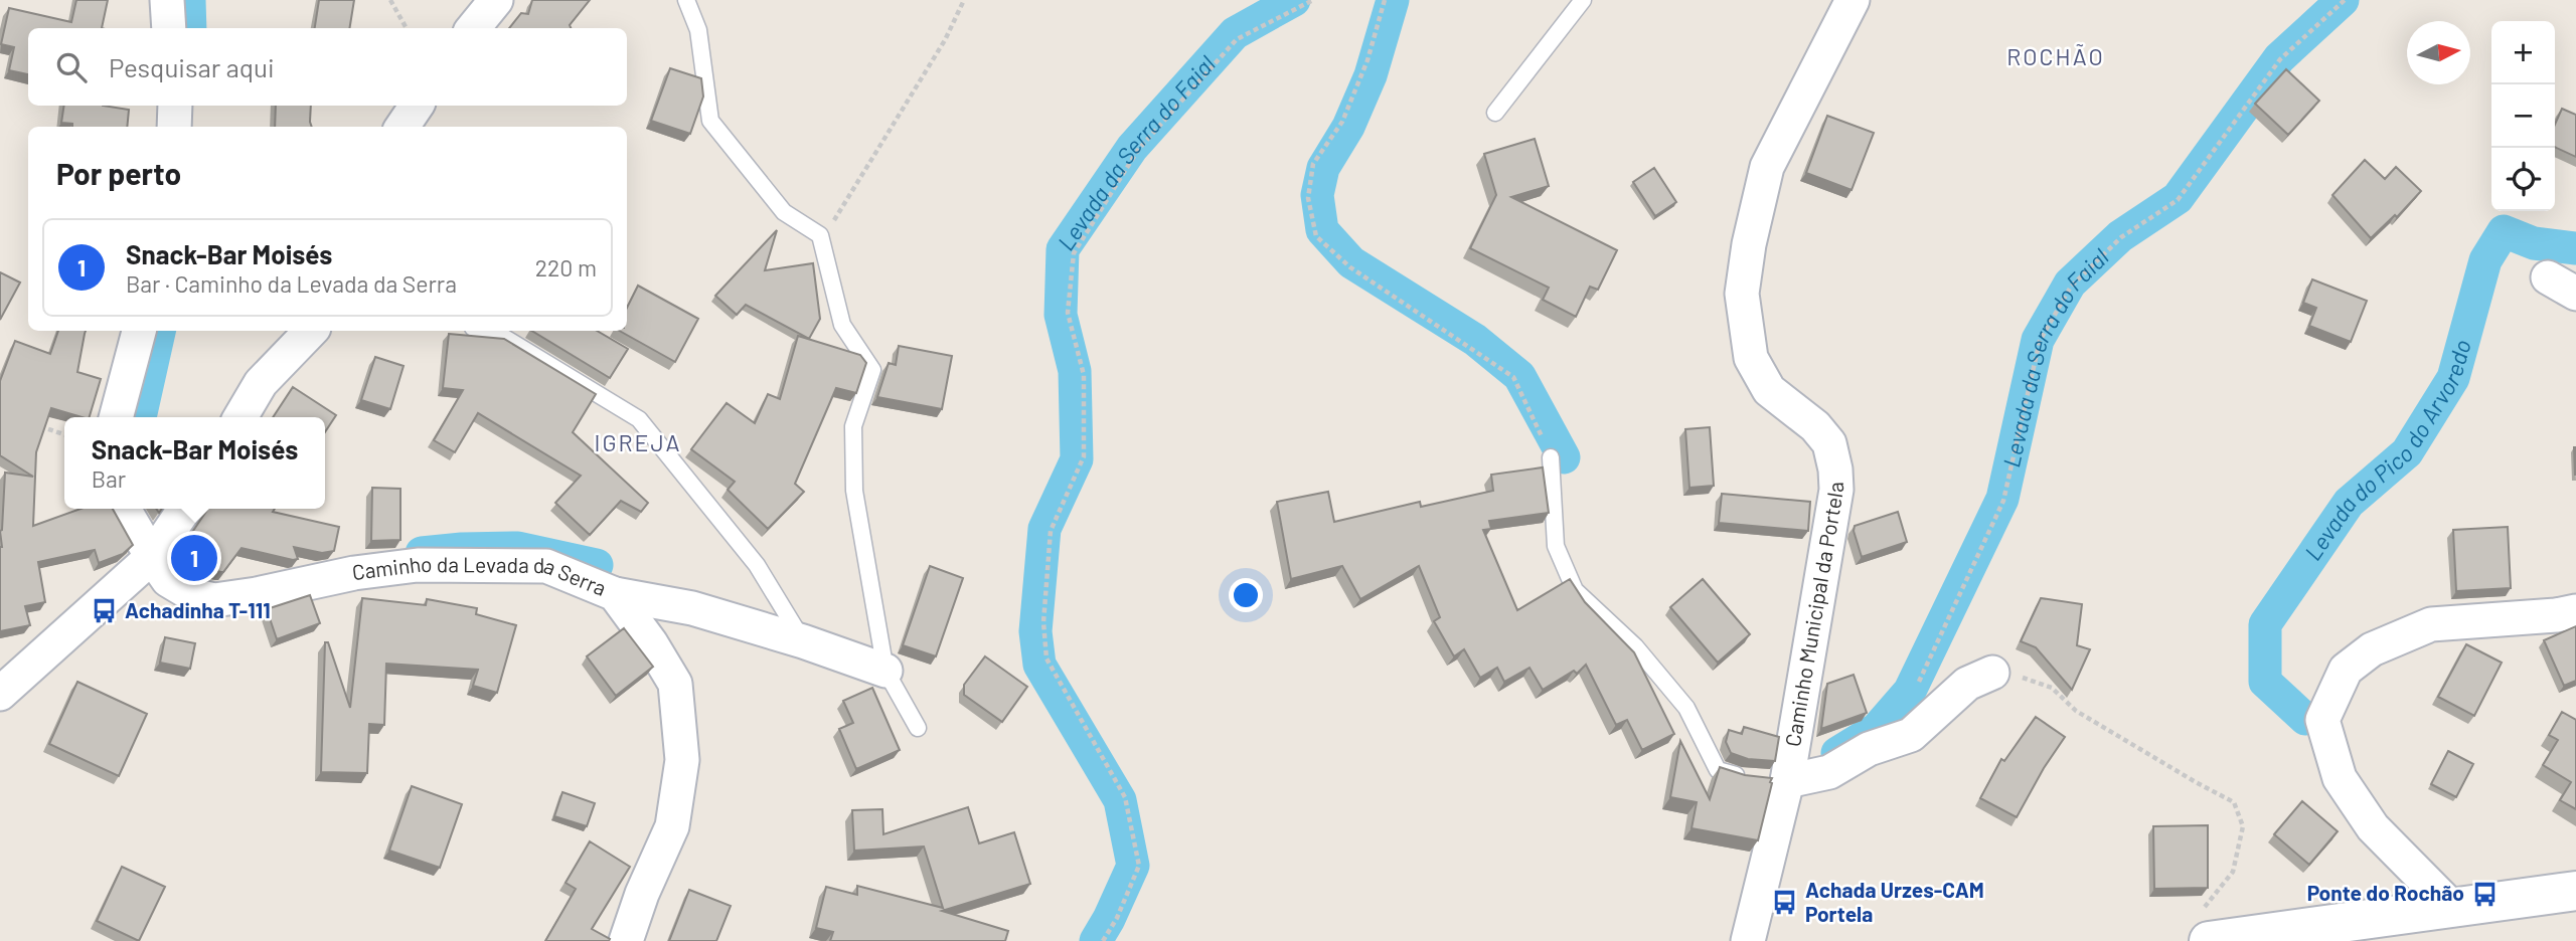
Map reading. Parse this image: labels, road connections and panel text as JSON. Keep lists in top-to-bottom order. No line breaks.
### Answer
{"streets":{"street":["Caminho da Levada da Serra","Caminho Municipal da Portela"]},"districts":["ROCHÃO","IGREJA"],"water":["Levada da Serra do Faial","Levada do Pico do Arvoredo"],"places":{"bus stop":["Achadinha T-111","Ponte do Rochão","Achada Urzes-CAM Portela"]},"north":"right","page":{"map_buttons":["+","−"],"search":"Pesquisar aqui","heading":"Por perto","list":[{"mark":"1","name":"Snack-Bar Moisés","note":"Bar · Caminho da Levada da Serra","value":"220 m"}],"popup":["Snack-Bar Moisés","Bar"],"pins":"1"}}
